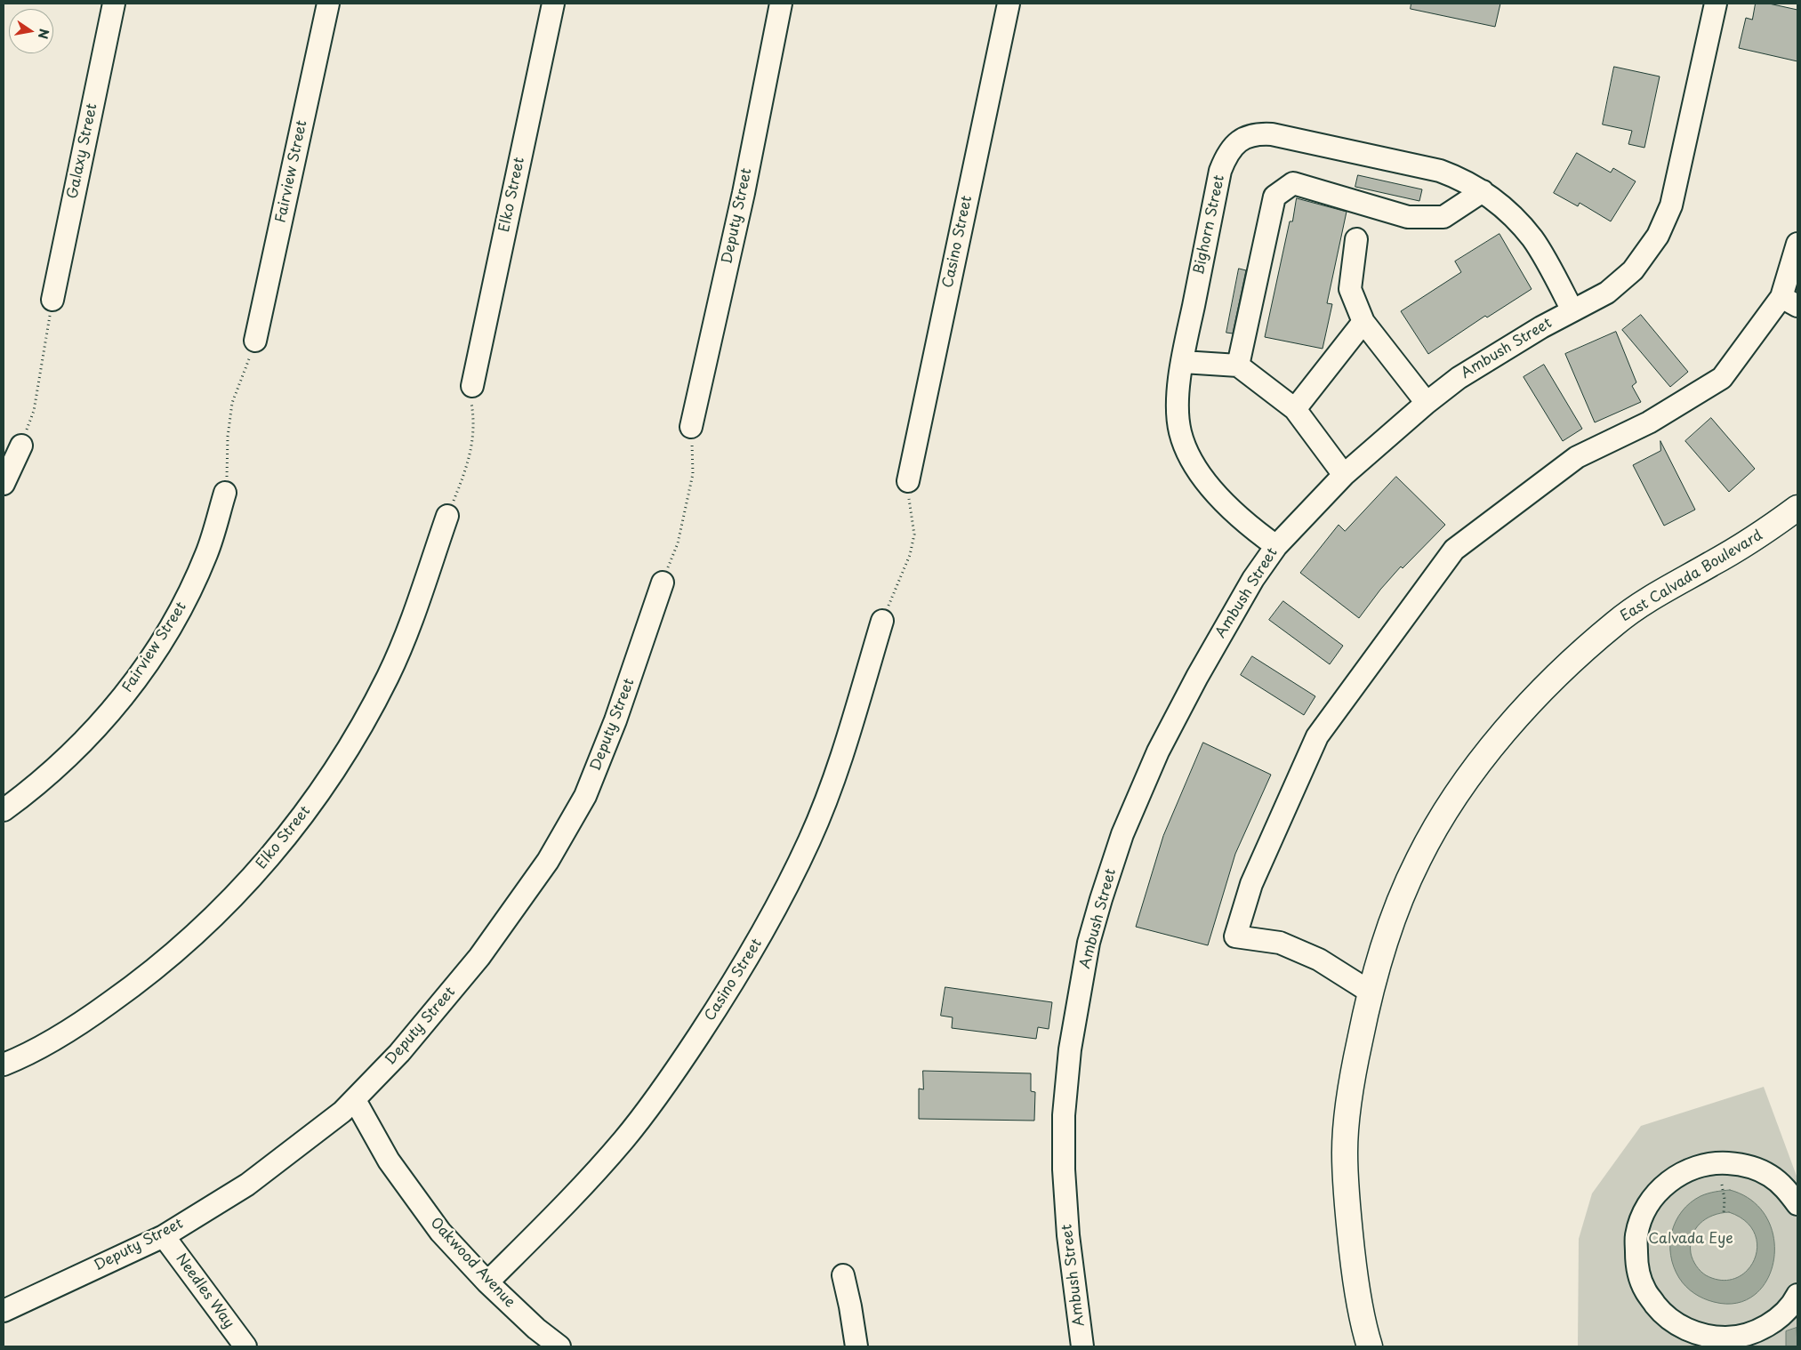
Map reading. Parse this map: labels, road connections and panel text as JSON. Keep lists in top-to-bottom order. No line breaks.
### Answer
{"streets":{"main road":["East Calvada Boulevard"],"street":["Galaxy Street","Fairview Street","Elko Street","Deputy Street","Bighorn Street","Casino Street","Ambush Street","Oakwood Avenue","Needles Way"]},"crossings":[["Deputy Street","Oakwood Avenue"],["Deputy Street","Needles Way"],["Bighorn Street","Ambush Street"],["Casino Street","Oakwood Avenue"]],"parks":["Calvada Eye"],"north":"right"}
